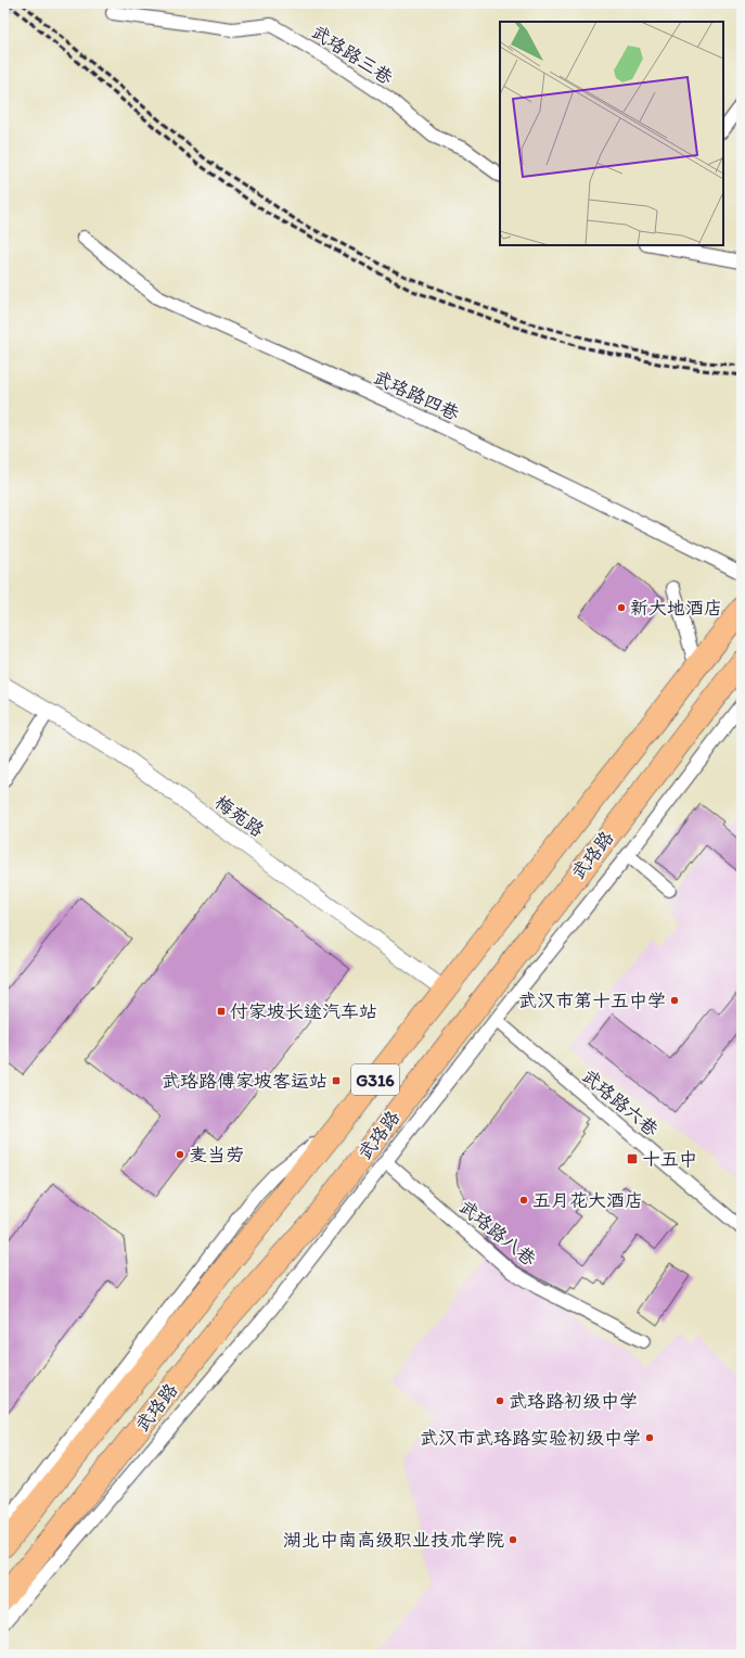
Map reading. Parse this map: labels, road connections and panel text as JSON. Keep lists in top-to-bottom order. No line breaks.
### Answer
{"streets":{"highway":["武珞路","G316"],"street":["武珞路三巷","武珞路四巷","梅苑路","武珞路六巷","武珞路八巷"]},"crossings":[["梅苑路","武珞路"],["武珞路","武珞路六巷"],["武珞路","武珞路八巷"]],"places":{"other":["新大地酒店","武汉市第十五中学","麦当劳","五月花大酒店","武珞路初级中学","武汉市武珞路实验初级中学","湖北中南高级职业技术学院"],"transit":["付家坡长途汽车站","武珞路傅家坡客运站","十五中"]}}
